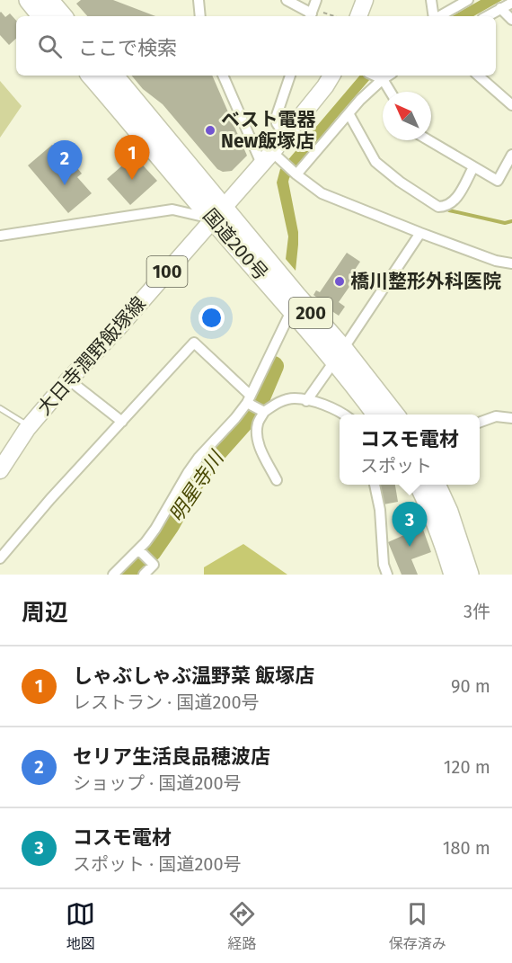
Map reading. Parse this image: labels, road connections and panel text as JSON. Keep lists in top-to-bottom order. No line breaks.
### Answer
{"streets":{"highway":["国道200号","200"],"main road":["100","大日寺潤野飯塚線"]},"crossings":[["国道200号","大日寺潤野飯塚線"]],"water":["明星寺川"],"places":["ベスト電器 New飯塚店","橋川整形外科医院"],"north":"top left","page":{"search":"ここで検索","pins":["1","2","3"],"popup":["コスモ電材","スポット"],"heading":["周辺","3件"],"list":[{"mark":"1","name":"しゃぶしゃぶ温野菜 飯塚店","note":"レストラン · 国道200号","value":"90 m"},{"mark":"2","name":"セリア生活良品穂波店","note":"ショップ · 国道200号","value":"120 m"},{"mark":"3","name":"コスモ電材","note":"スポット · 国道200号","value":"180 m"}],"nav":["地図","経路","保存済み"]}}
